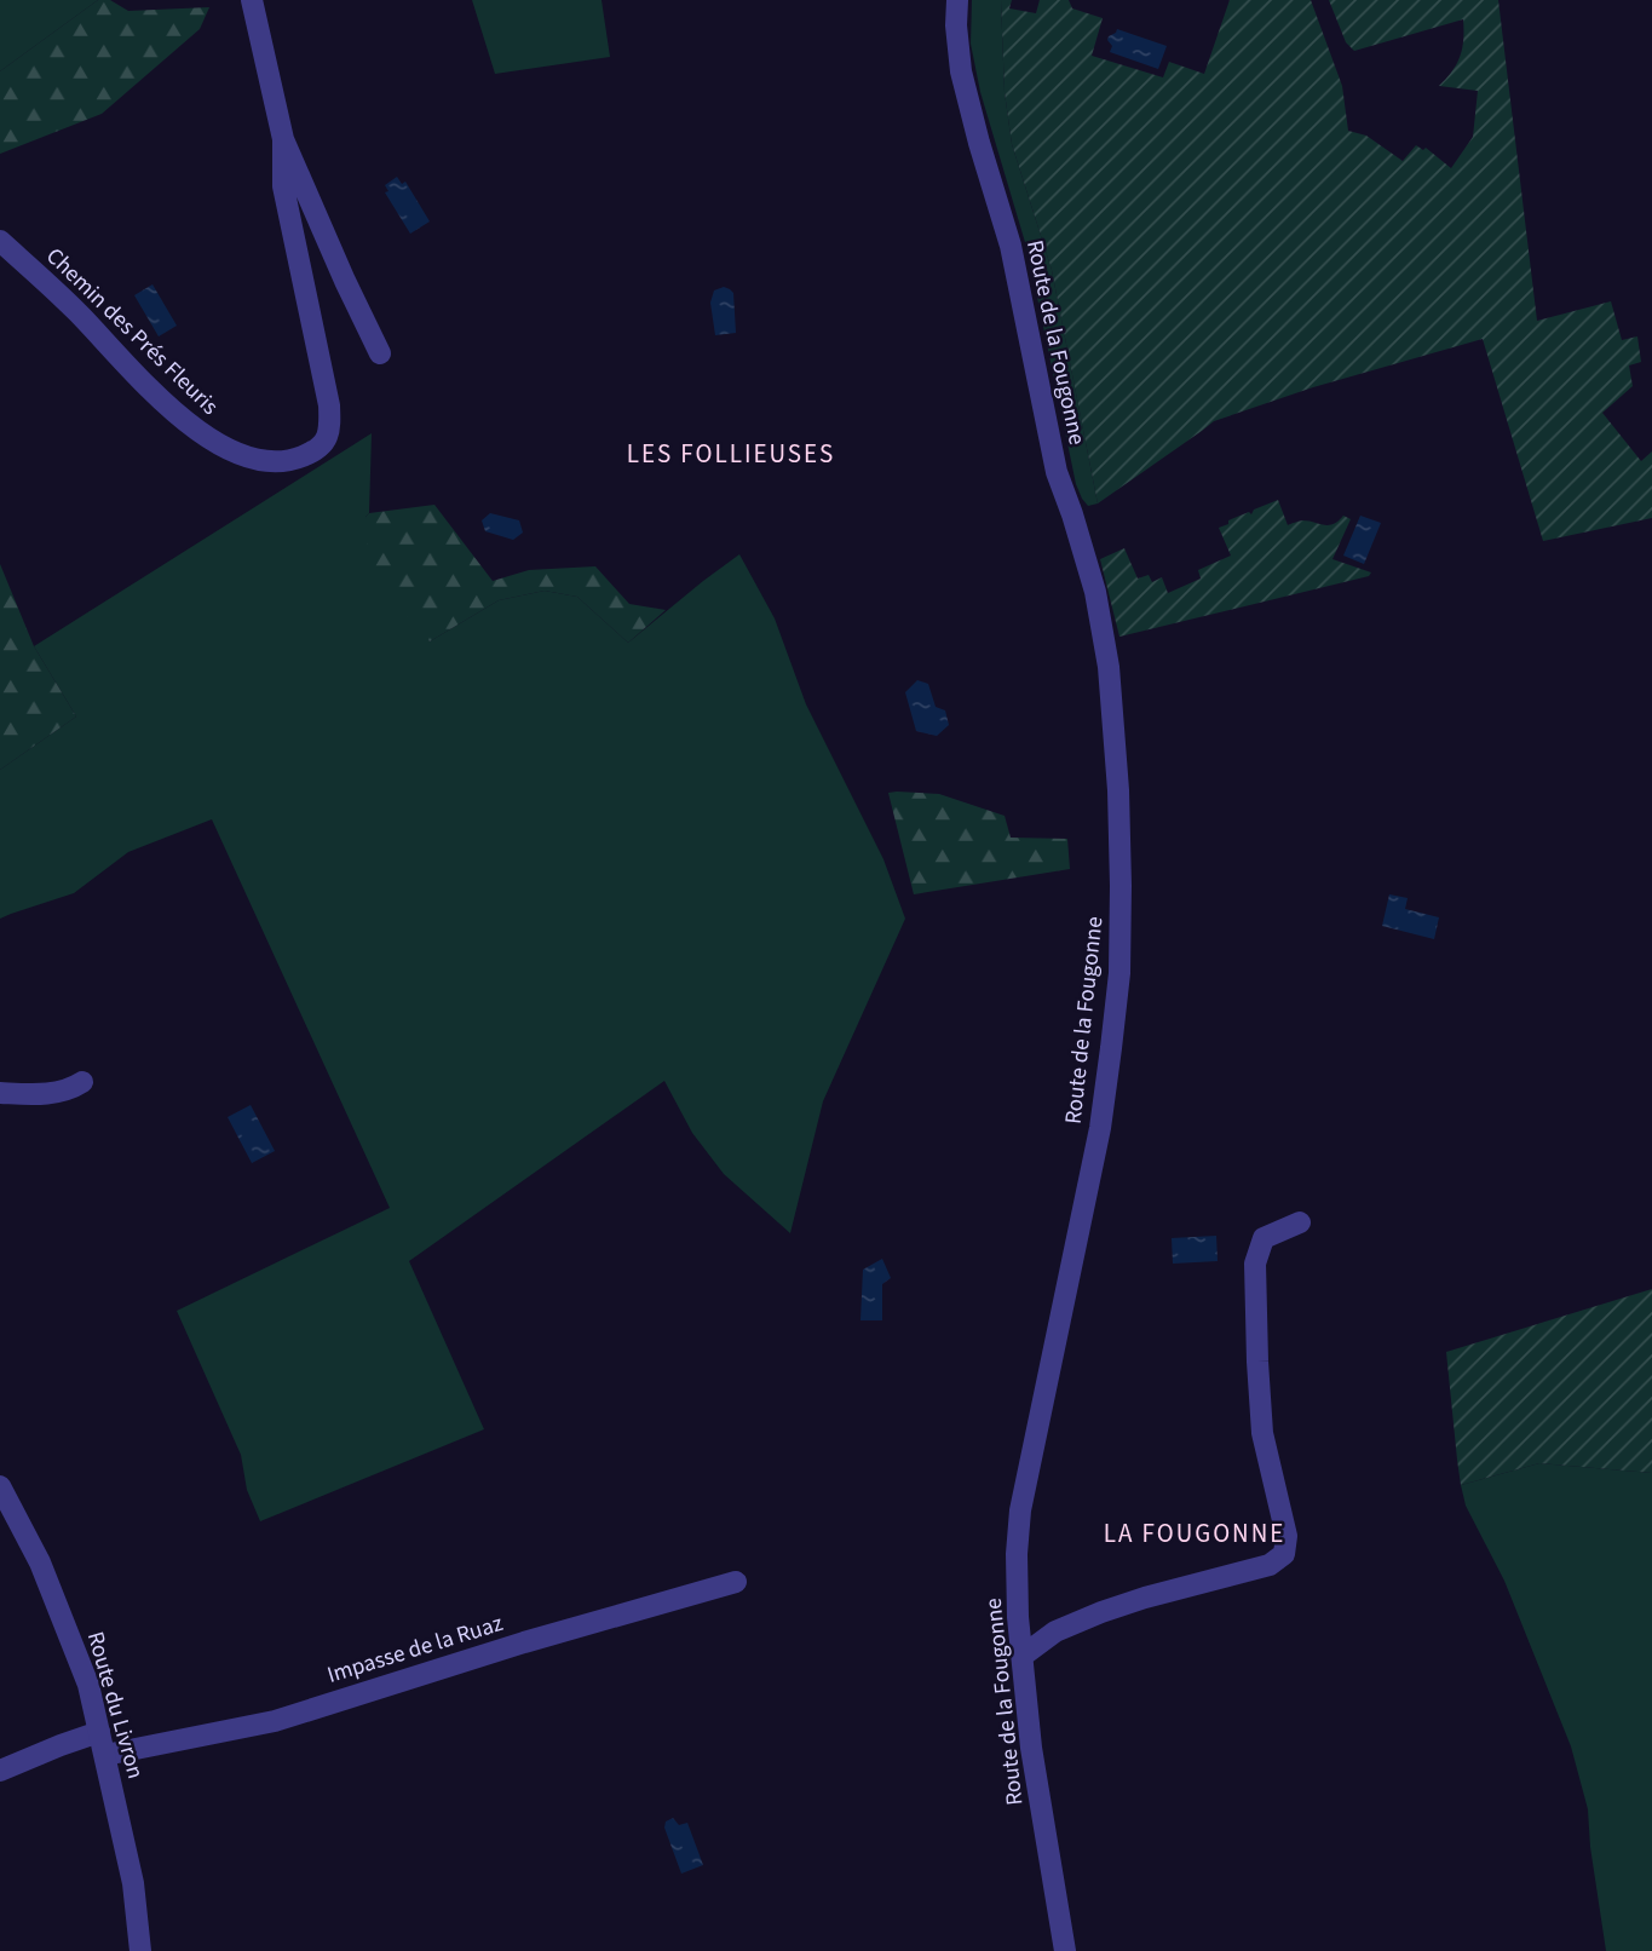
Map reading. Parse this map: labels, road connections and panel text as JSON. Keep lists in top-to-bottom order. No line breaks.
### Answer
{"streets":{"street":["Chemin des Prés Fleuris","Route de la Fougonne","Impasse de la Ruaz","Route du Livron"]},"crossings":[["Impasse de la Ruaz","Route du Livron"]],"districts":["LES FOLLIEUSES","LA FOUGONNE"]}
